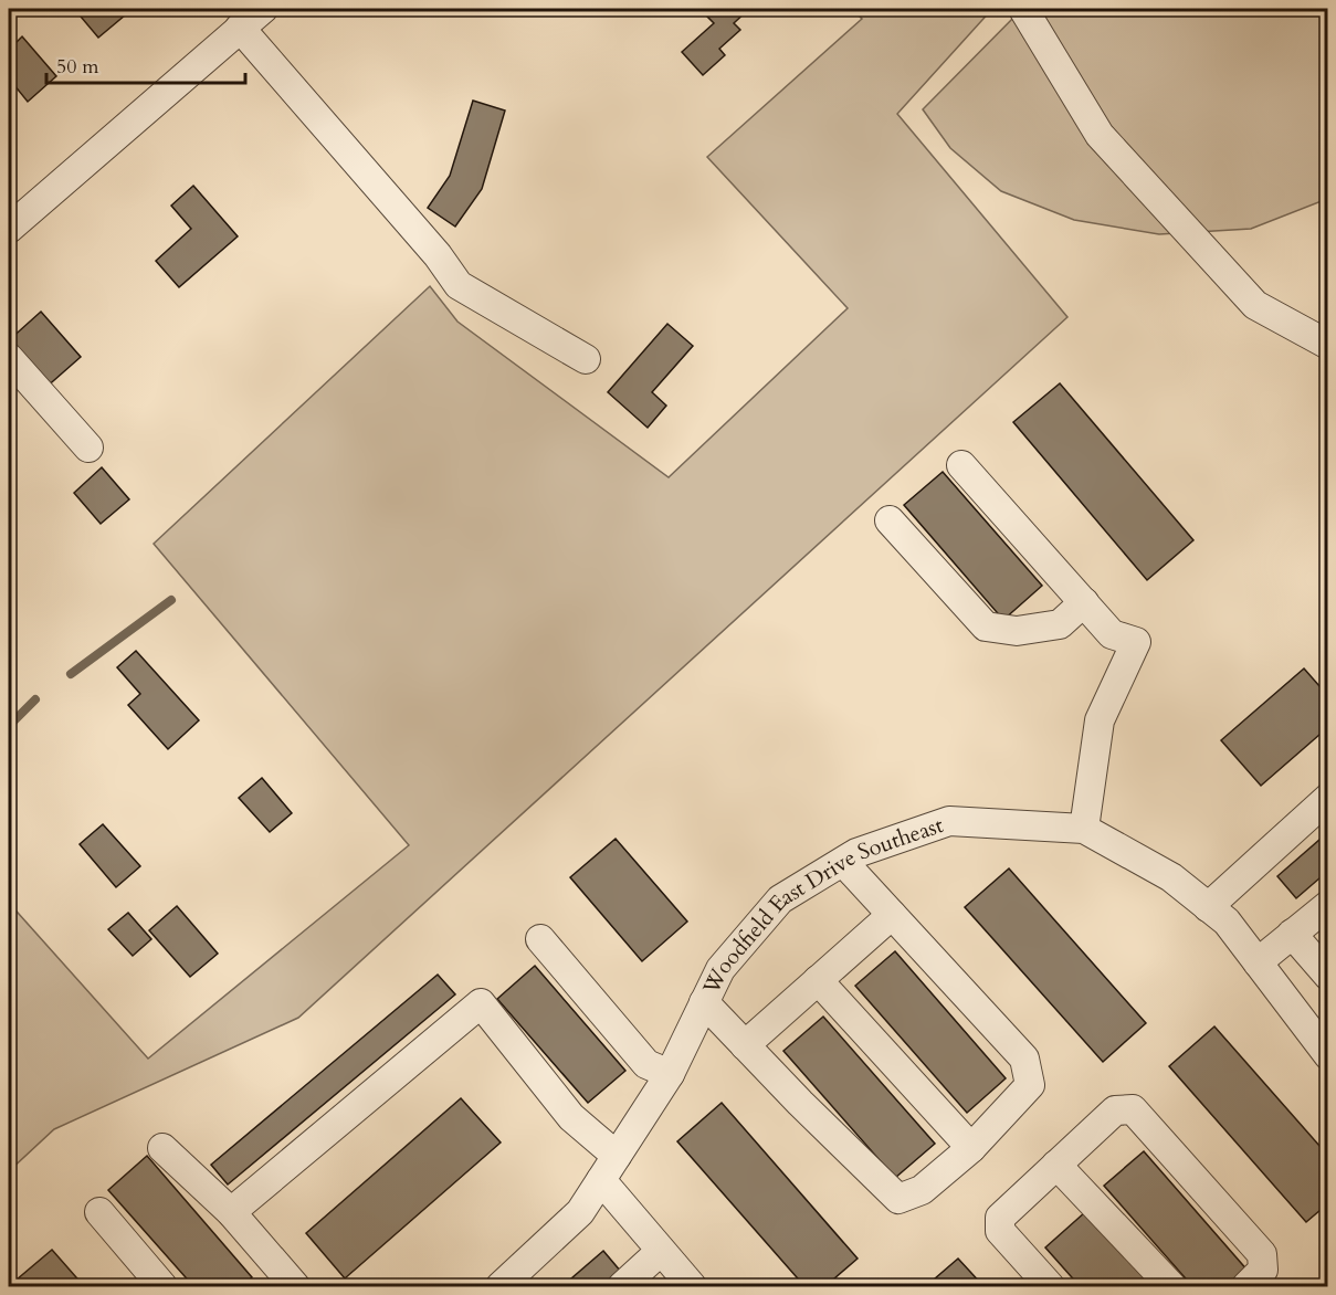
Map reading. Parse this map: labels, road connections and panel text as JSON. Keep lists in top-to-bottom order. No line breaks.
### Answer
{"streets":{"street":["Woodfield East Drive Southeast"]},"scale_bar":"50 m"}
